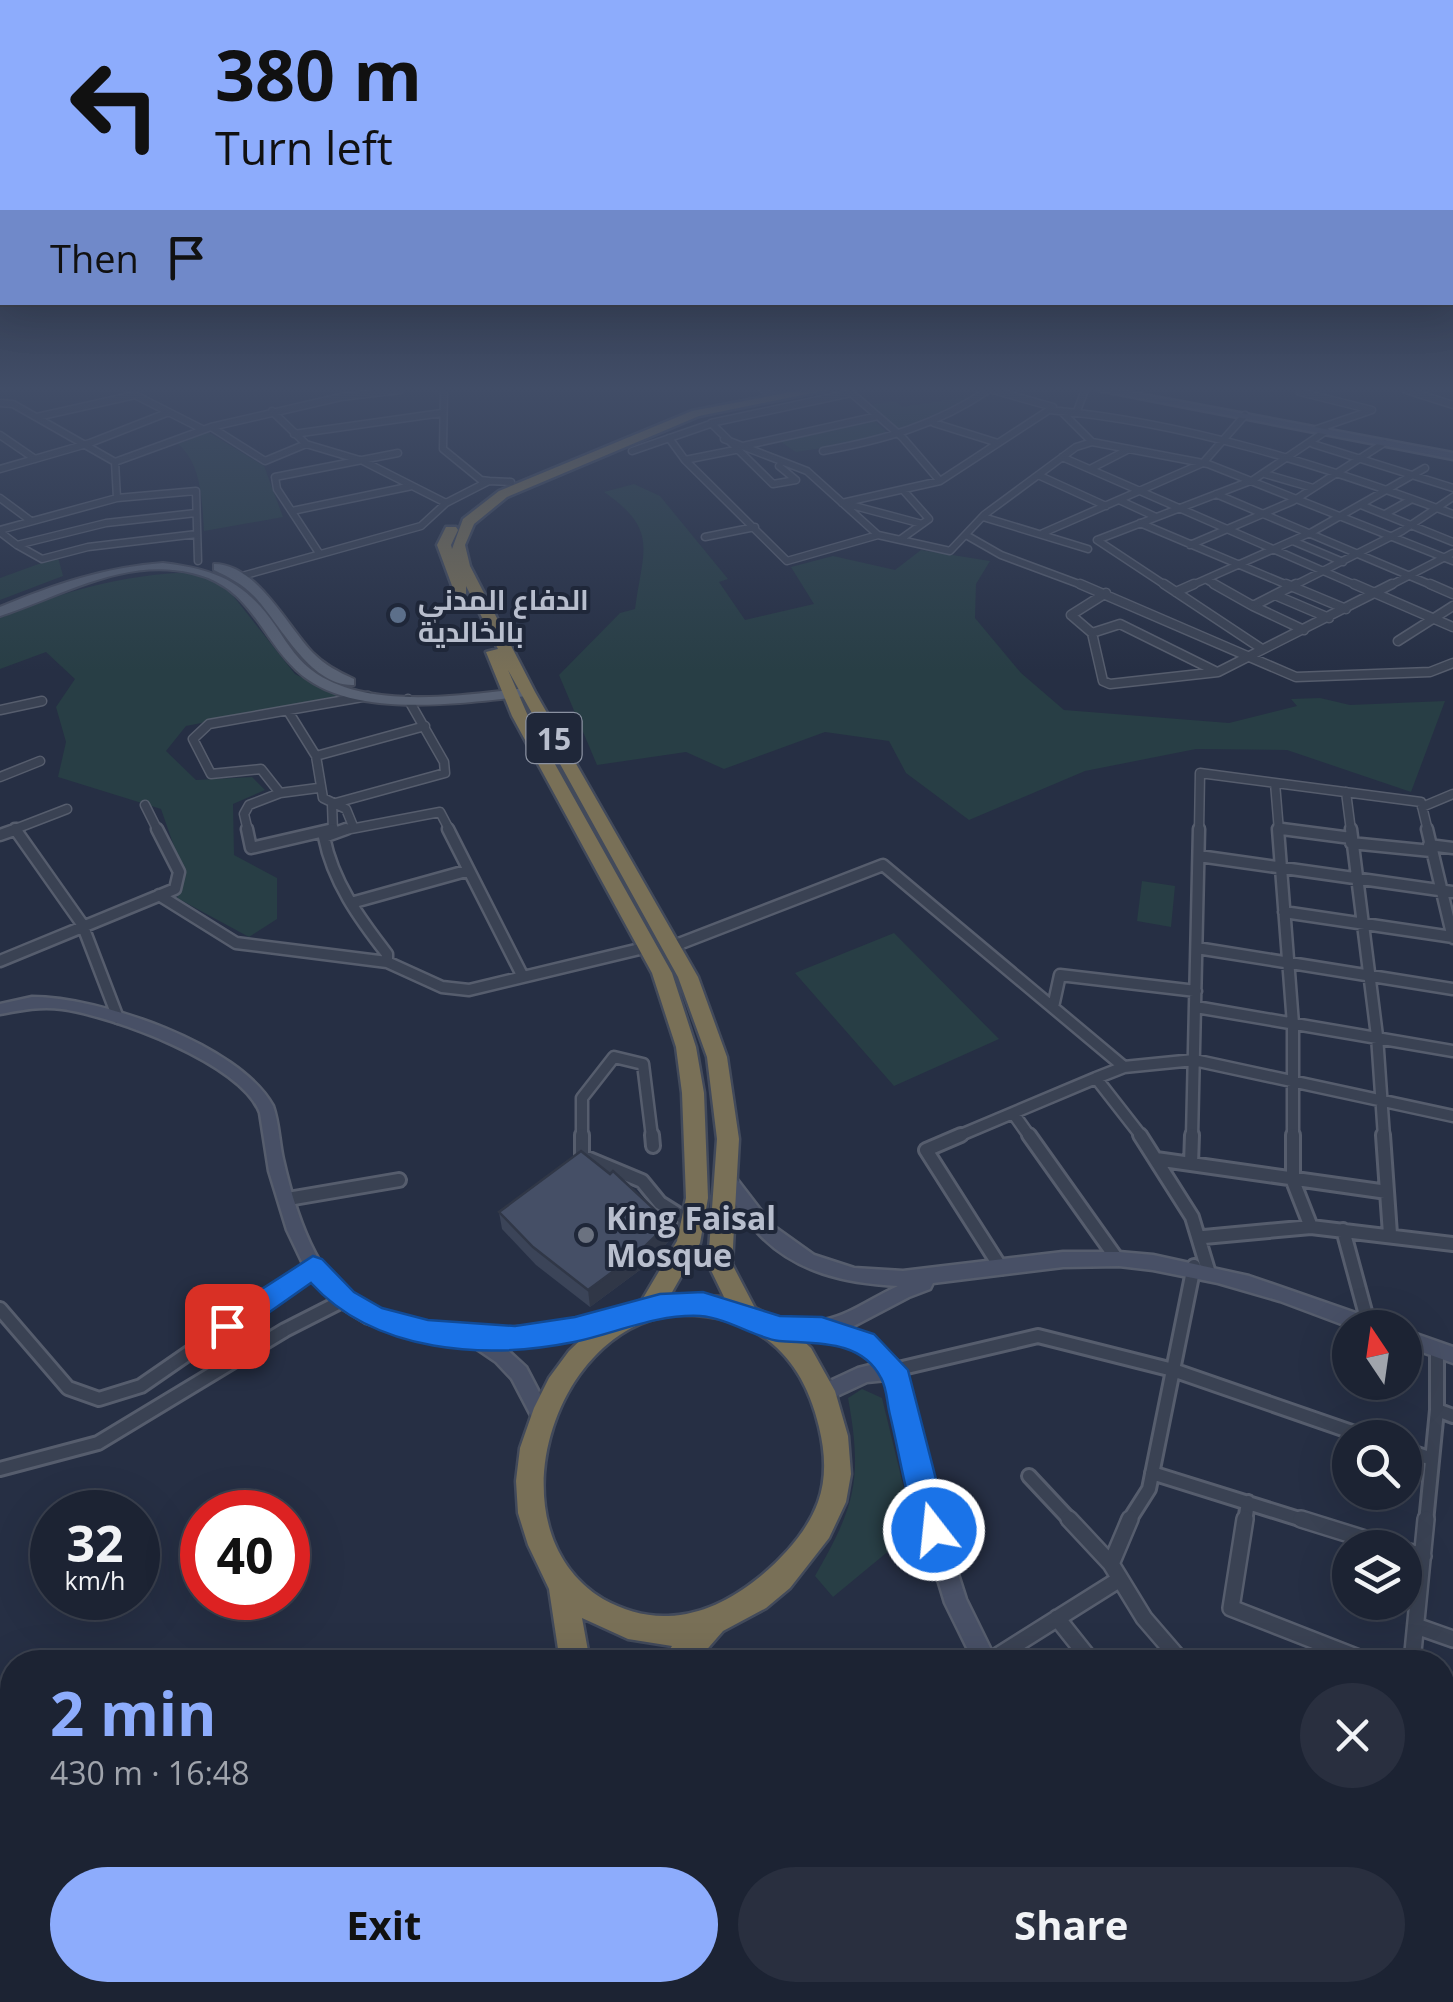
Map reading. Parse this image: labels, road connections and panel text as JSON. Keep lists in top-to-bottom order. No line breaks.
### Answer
{"streets":{"highway":["15"]},"places":["الدفاع المدني بالخالدية","King Faisal Mosque"],"north":"top","page":{"turn":["380 m","Turn left"],"then":"Then","speed":"32 km/h","limit":"40","heading":["2 min","430 m · 16:48"],"buttons":["Exit","Share"]}}
